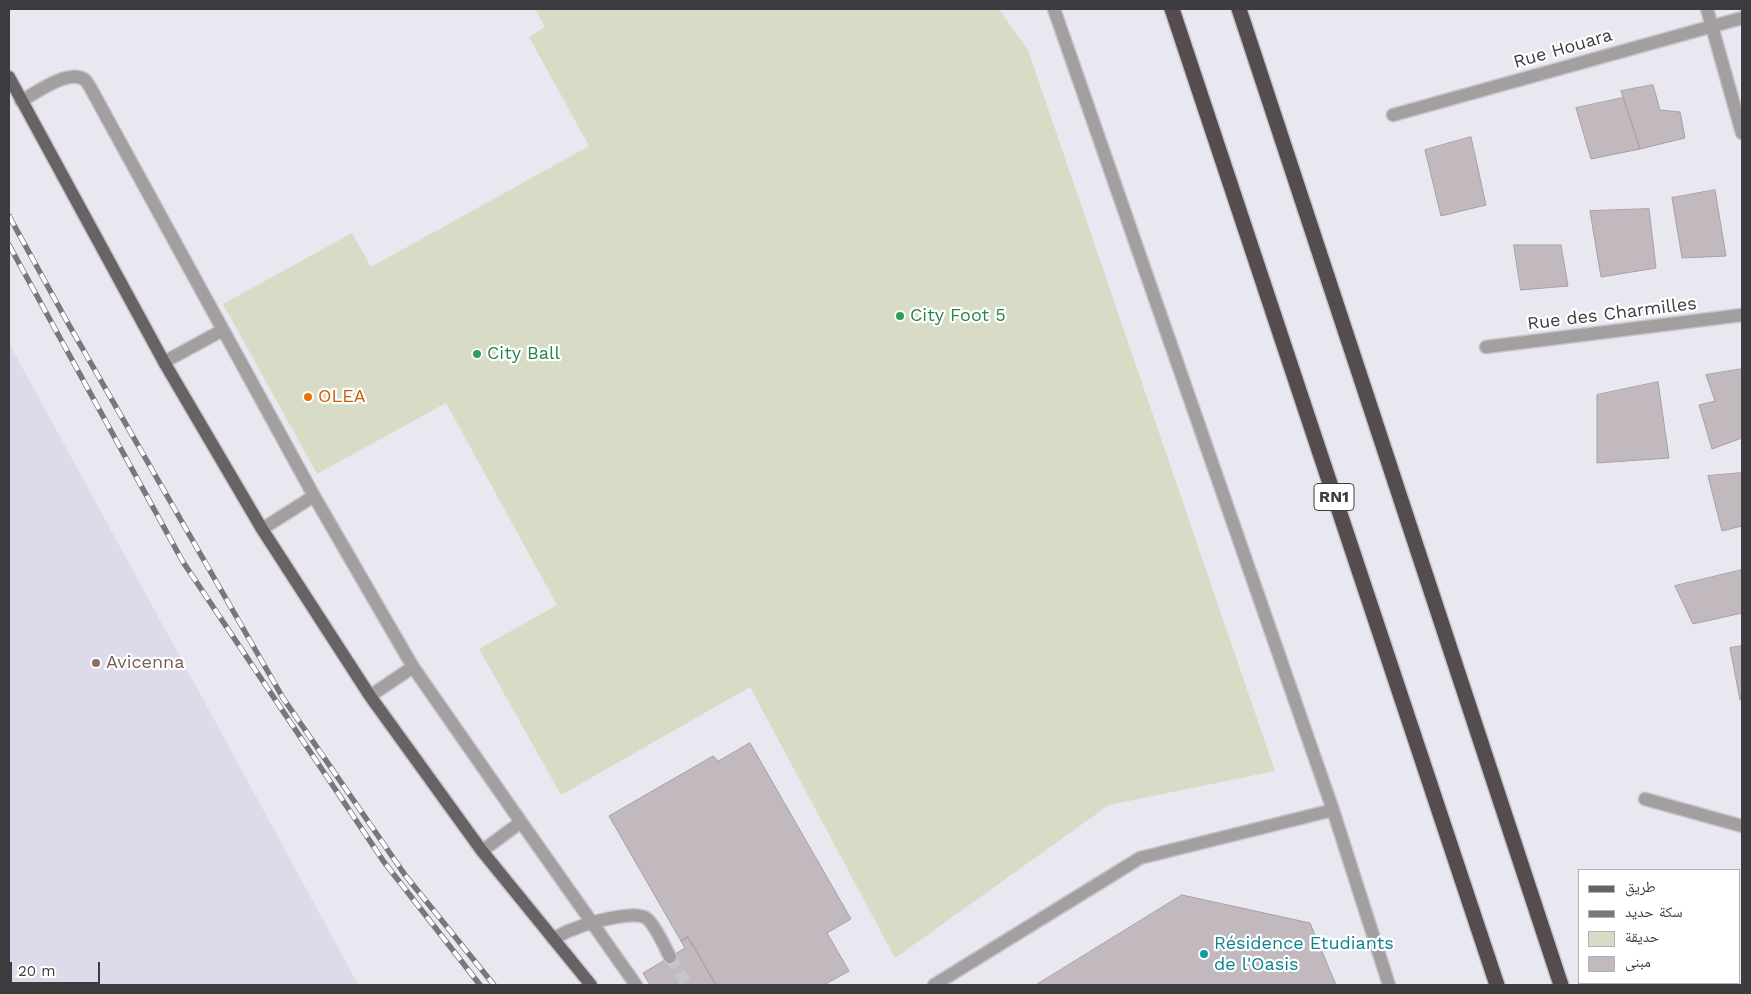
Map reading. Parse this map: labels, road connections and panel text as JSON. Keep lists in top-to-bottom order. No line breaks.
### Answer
{"streets":{"highway":["RN1"],"street":["Rue Houara","Rue des Charmilles"]},"places":["City Foot 5","City Ball","OLEA","Avicenna","Résidence Etudiants de l'Oasis"],"legend":["طريق","سكة حديد","حديقة","مبنى"],"scale_bar":"20 m"}
